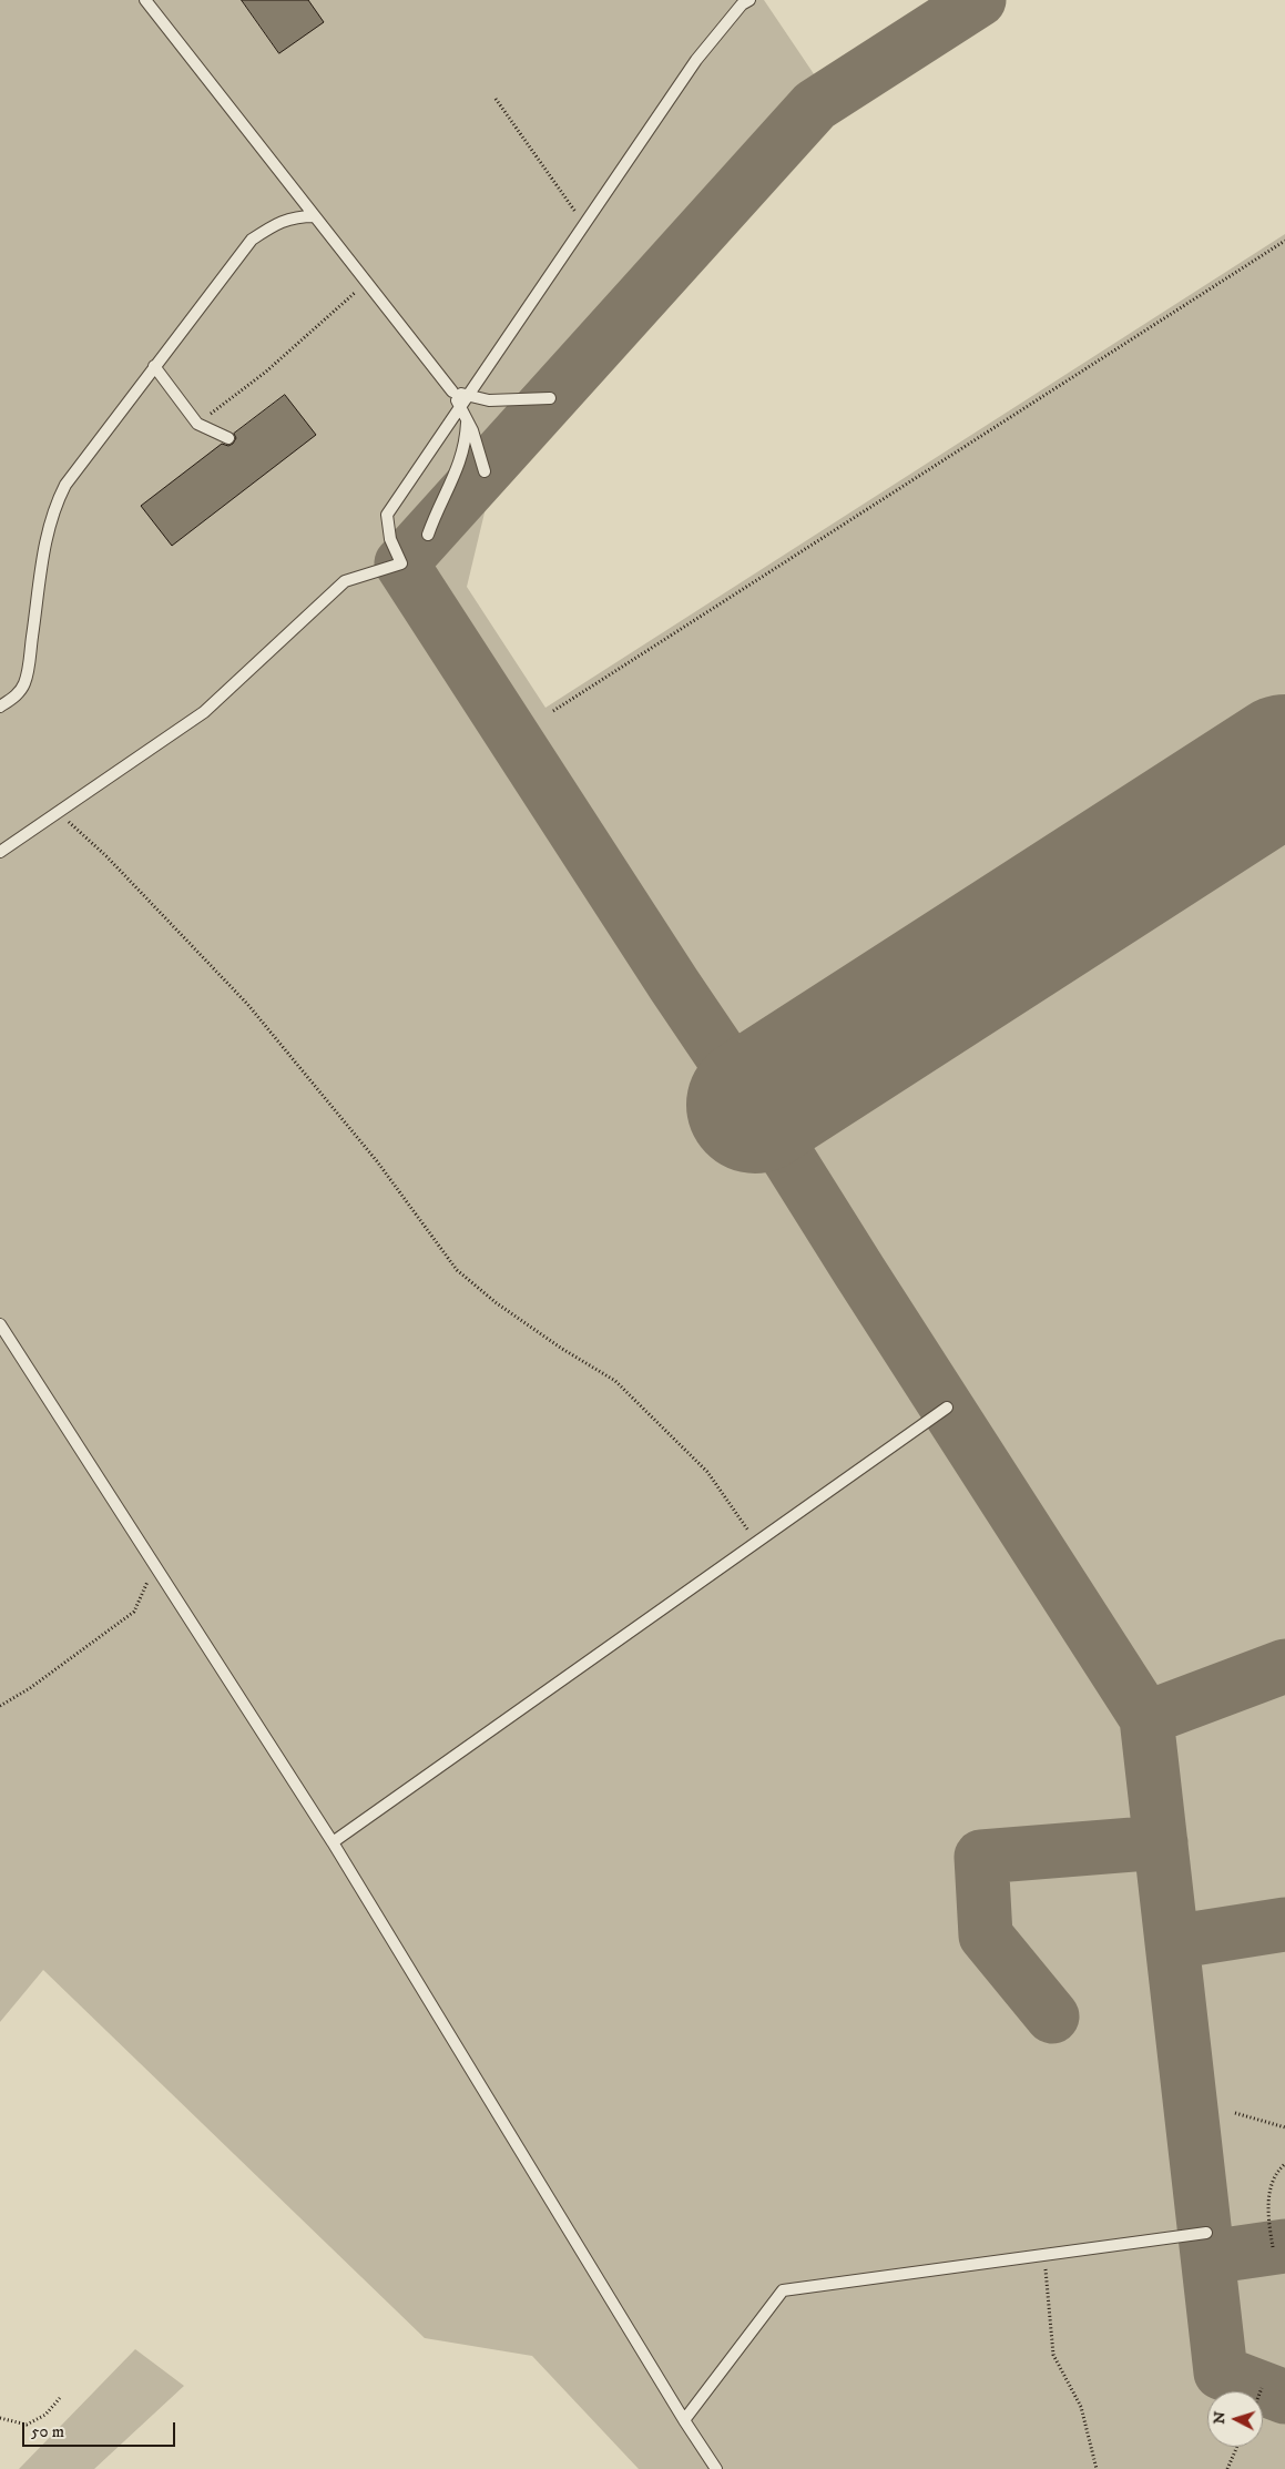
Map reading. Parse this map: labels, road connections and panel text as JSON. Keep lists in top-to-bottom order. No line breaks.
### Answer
{"scale_bar":"50 m","north":"left"}
